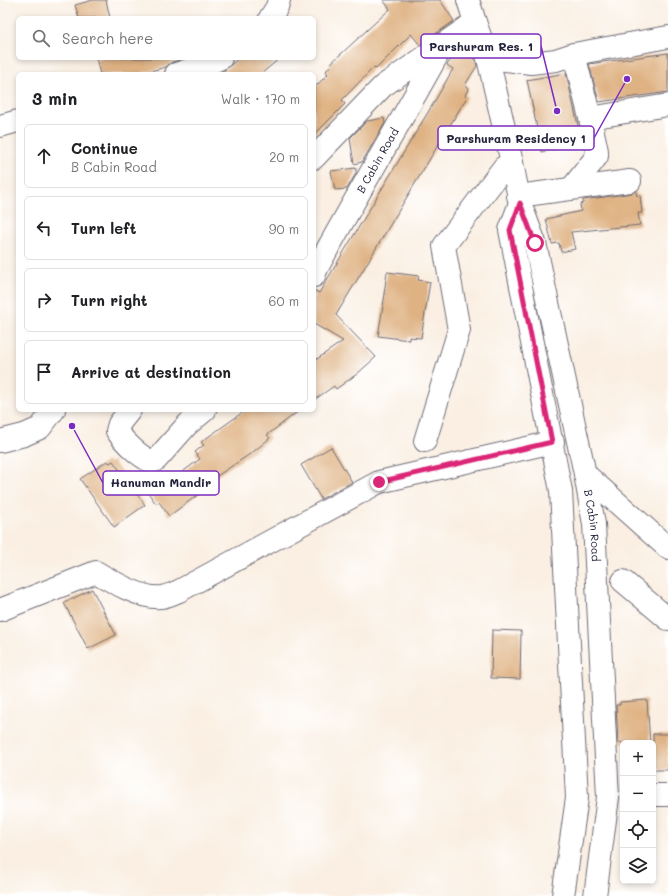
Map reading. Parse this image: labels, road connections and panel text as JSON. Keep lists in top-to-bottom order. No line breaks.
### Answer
{"streets":{"street":["B Cabin Road"]},"places":["Parshuram Residency 1","Parshuram Res. 1","Hanuman Mandir"],"page":{"search":"Search here","heading":["3 min","Walk · 170 m"],"list":[["Continue","B Cabin Road","20 m"],["Turn left","90 m"],["Turn right","60 m"],"Arrive at destination"],"map_buttons":["+","−"]}}
